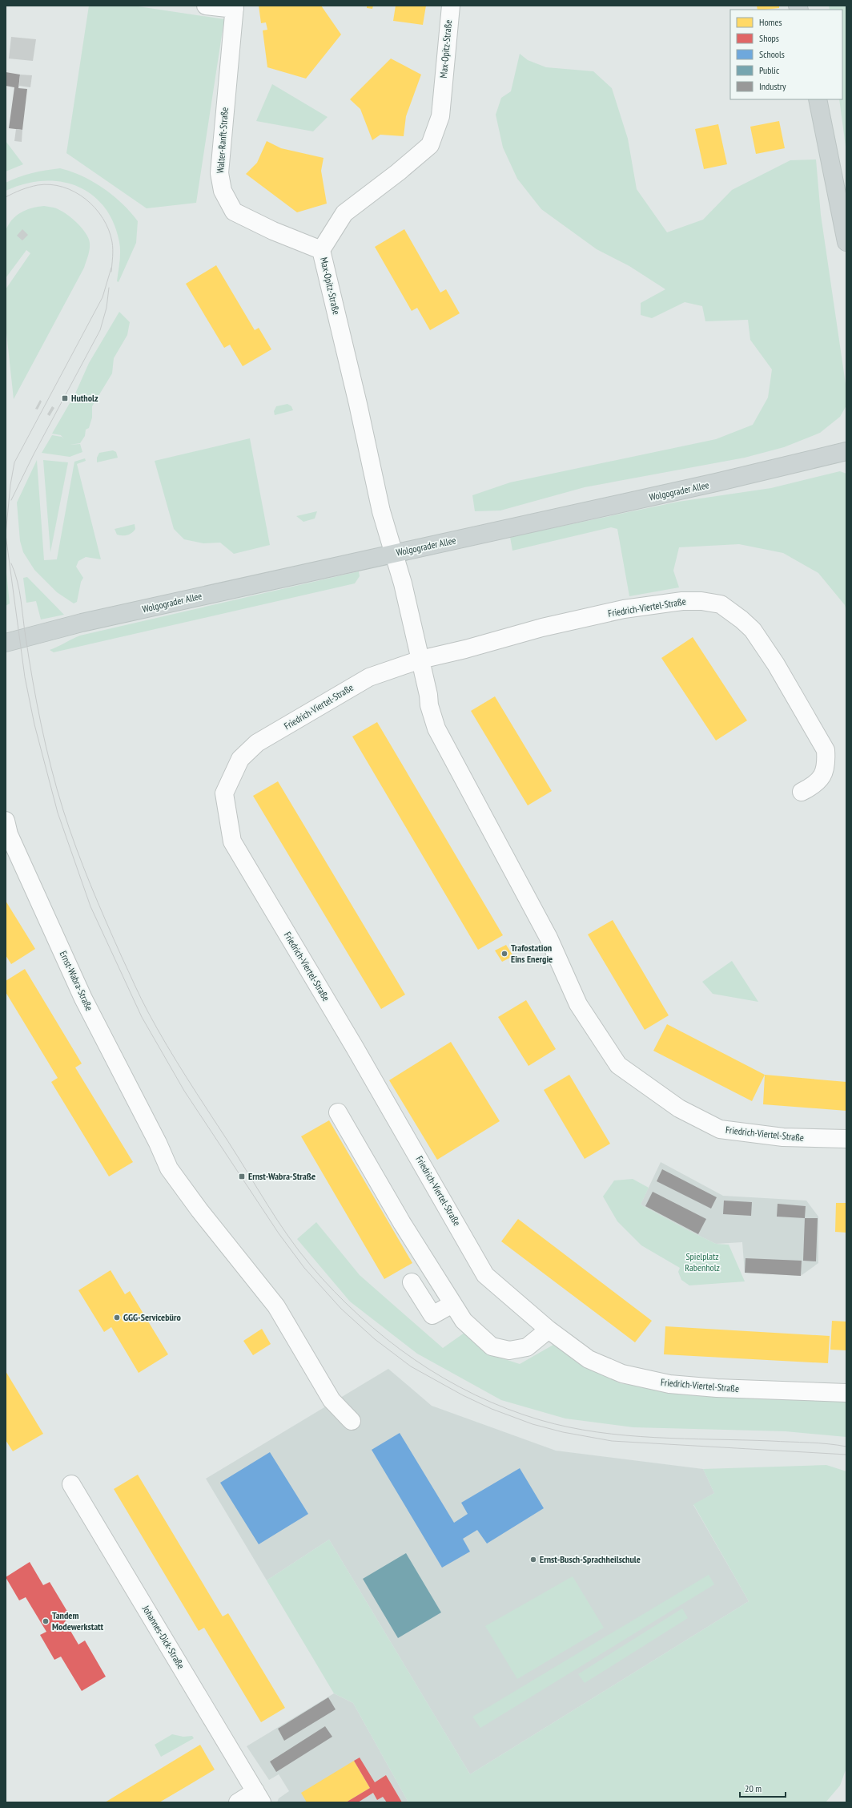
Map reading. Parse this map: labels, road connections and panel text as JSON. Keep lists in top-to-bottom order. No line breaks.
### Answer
{"streets":{"main road":["Wolgograder Allee"],"street":["Max-Opitz-Straße","Walter-Ranft-Straße","Friedrich-Viertel-Straße","Ernst-Wabra-Straße","Johannes-Dick-Straße"]},"crossings":[["Max-Opitz-Straße","Walter-Ranft-Straße"],["Max-Opitz-Straße","Wolgograder Allee"],["Max-Opitz-Straße","Friedrich-Viertel-Straße"],["Wolgograder Allee","Friedrich-Viertel-Straße"]],"parks":["Spielplatz Rabenholz"],"places":{"transit":["Hutholz","Ernst-Wabra-Straße"],"other":["Trafostation Eins Energie","GGG-Servicebüro","Ernst-Busch-Sprachheilschule","Tandem Modewerkstatt"]},"legend":["Homes","Shops","Schools","Public","Industry"],"scale_bar":"20 m"}
